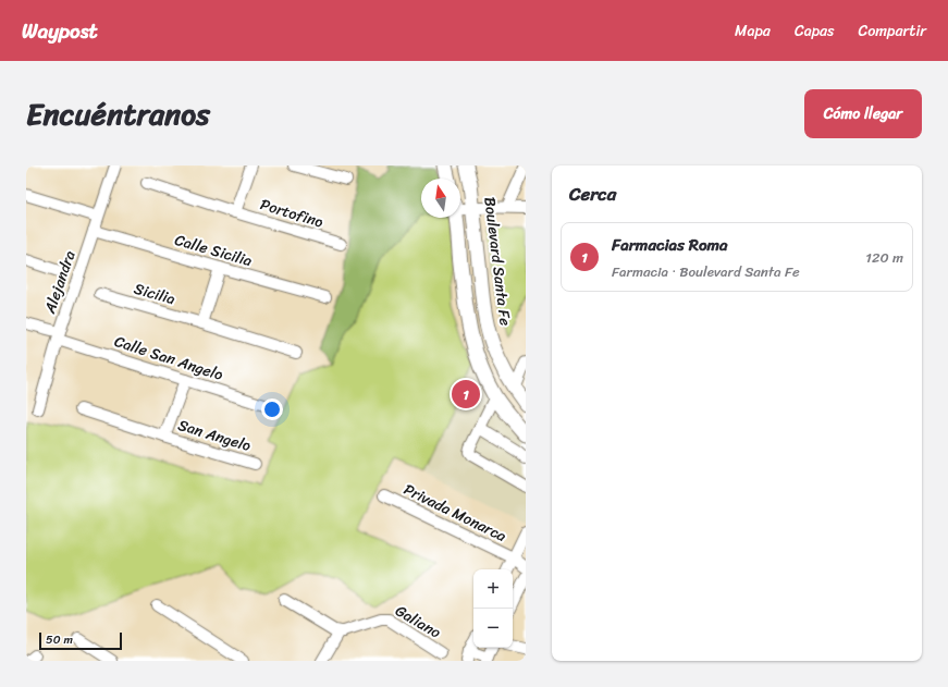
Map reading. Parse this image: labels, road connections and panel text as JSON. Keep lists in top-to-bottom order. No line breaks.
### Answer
{"streets":{"main road":["Boulevard Santa Fe"],"street":["Portofino","Calle Sicilia","Alejandra","Sicilia","Calle San Angelo","San Angelo","Privada Monarca","Galiano"]},"crossings":[["Calle Sicilia","Alejandra"],["Alejandra","Calle San Angelo"],["Calle San Angelo","San Angelo"]],"scale_bar":"50 m","north":"top","page":{"header":"Waypost","nav":["Mapa","Capas","Compartir"],"title":"Encuéntranos","buttons":"Cómo llegar","heading":"Cerca","list":[{"mark":"1","name":"Farmacias Roma","note":"Farmacia · Boulevard Santa Fe","value":"120 m"}],"pins":"1","map_buttons":["+","−"],"scale":"50 m"}}
